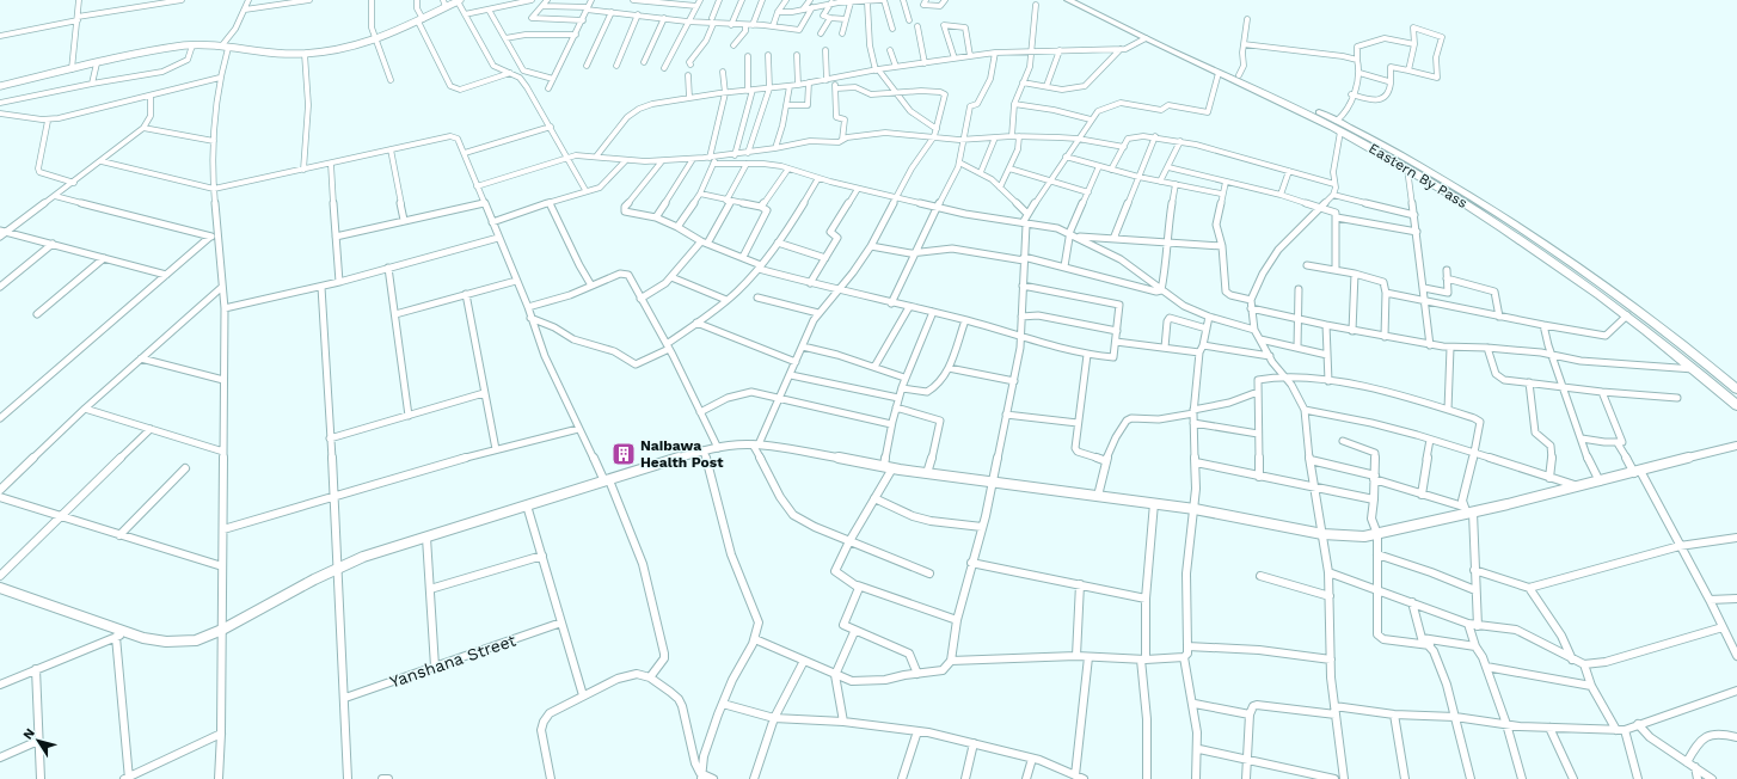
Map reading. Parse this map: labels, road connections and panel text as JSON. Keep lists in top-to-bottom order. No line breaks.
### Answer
{"streets":{"main road":["Eastern By Pass"],"street":["Yanshana Street"]},"places":{"building":["Naibawa Health Post"]},"north":"top left"}
